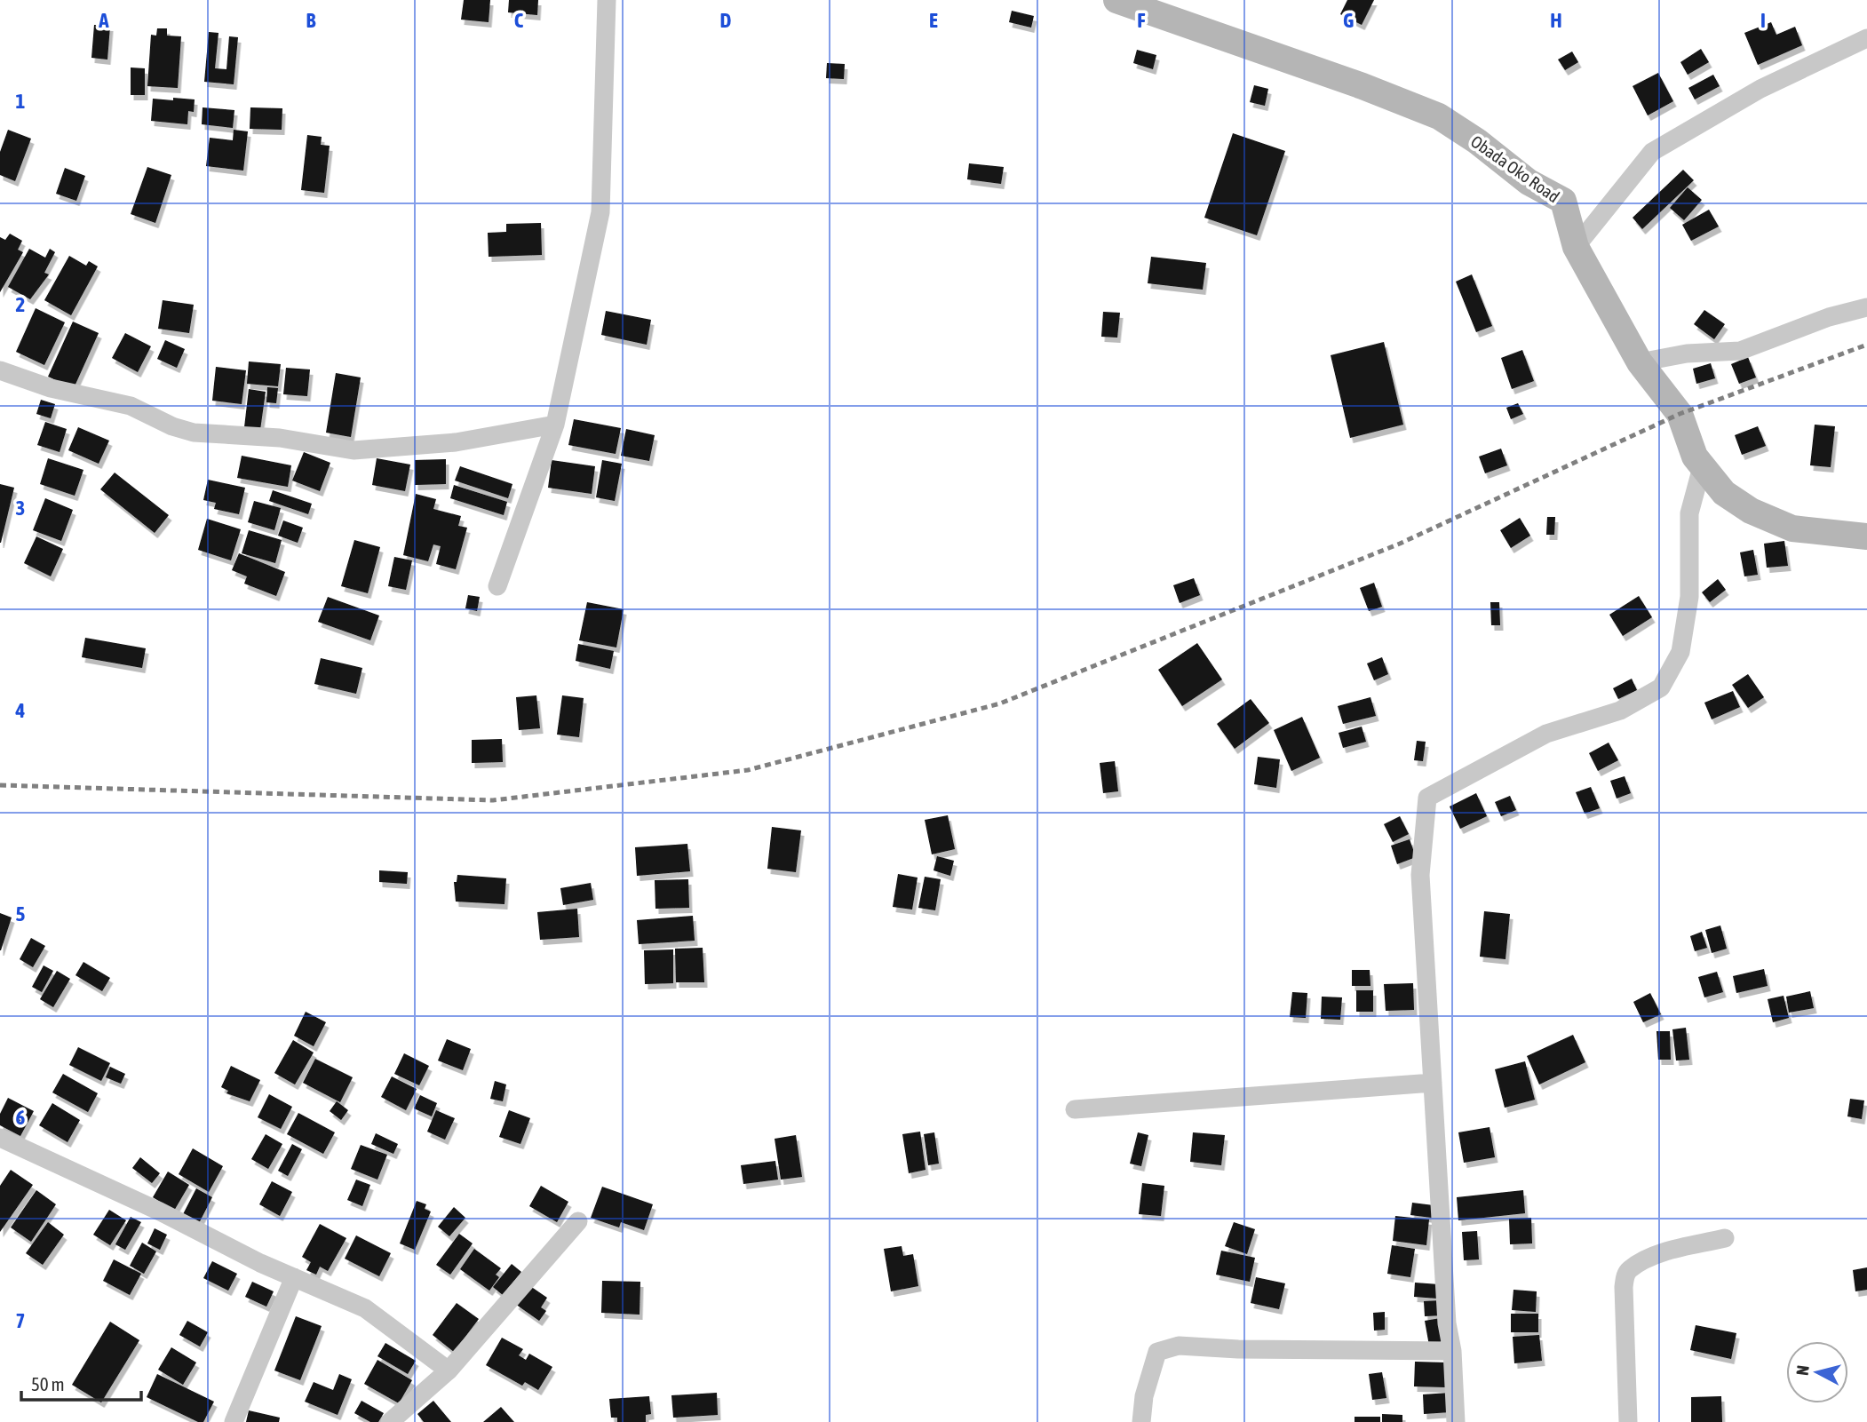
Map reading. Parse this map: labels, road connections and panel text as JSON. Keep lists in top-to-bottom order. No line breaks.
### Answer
{"streets":{"main road":["Obada Oko Road"]},"scale_bar":"50 m","north":"left","grid":{"columns":["A","B","C","D","E","F","G","H","I"],"rows":["1","2","3","4","5","6","7"]}}
